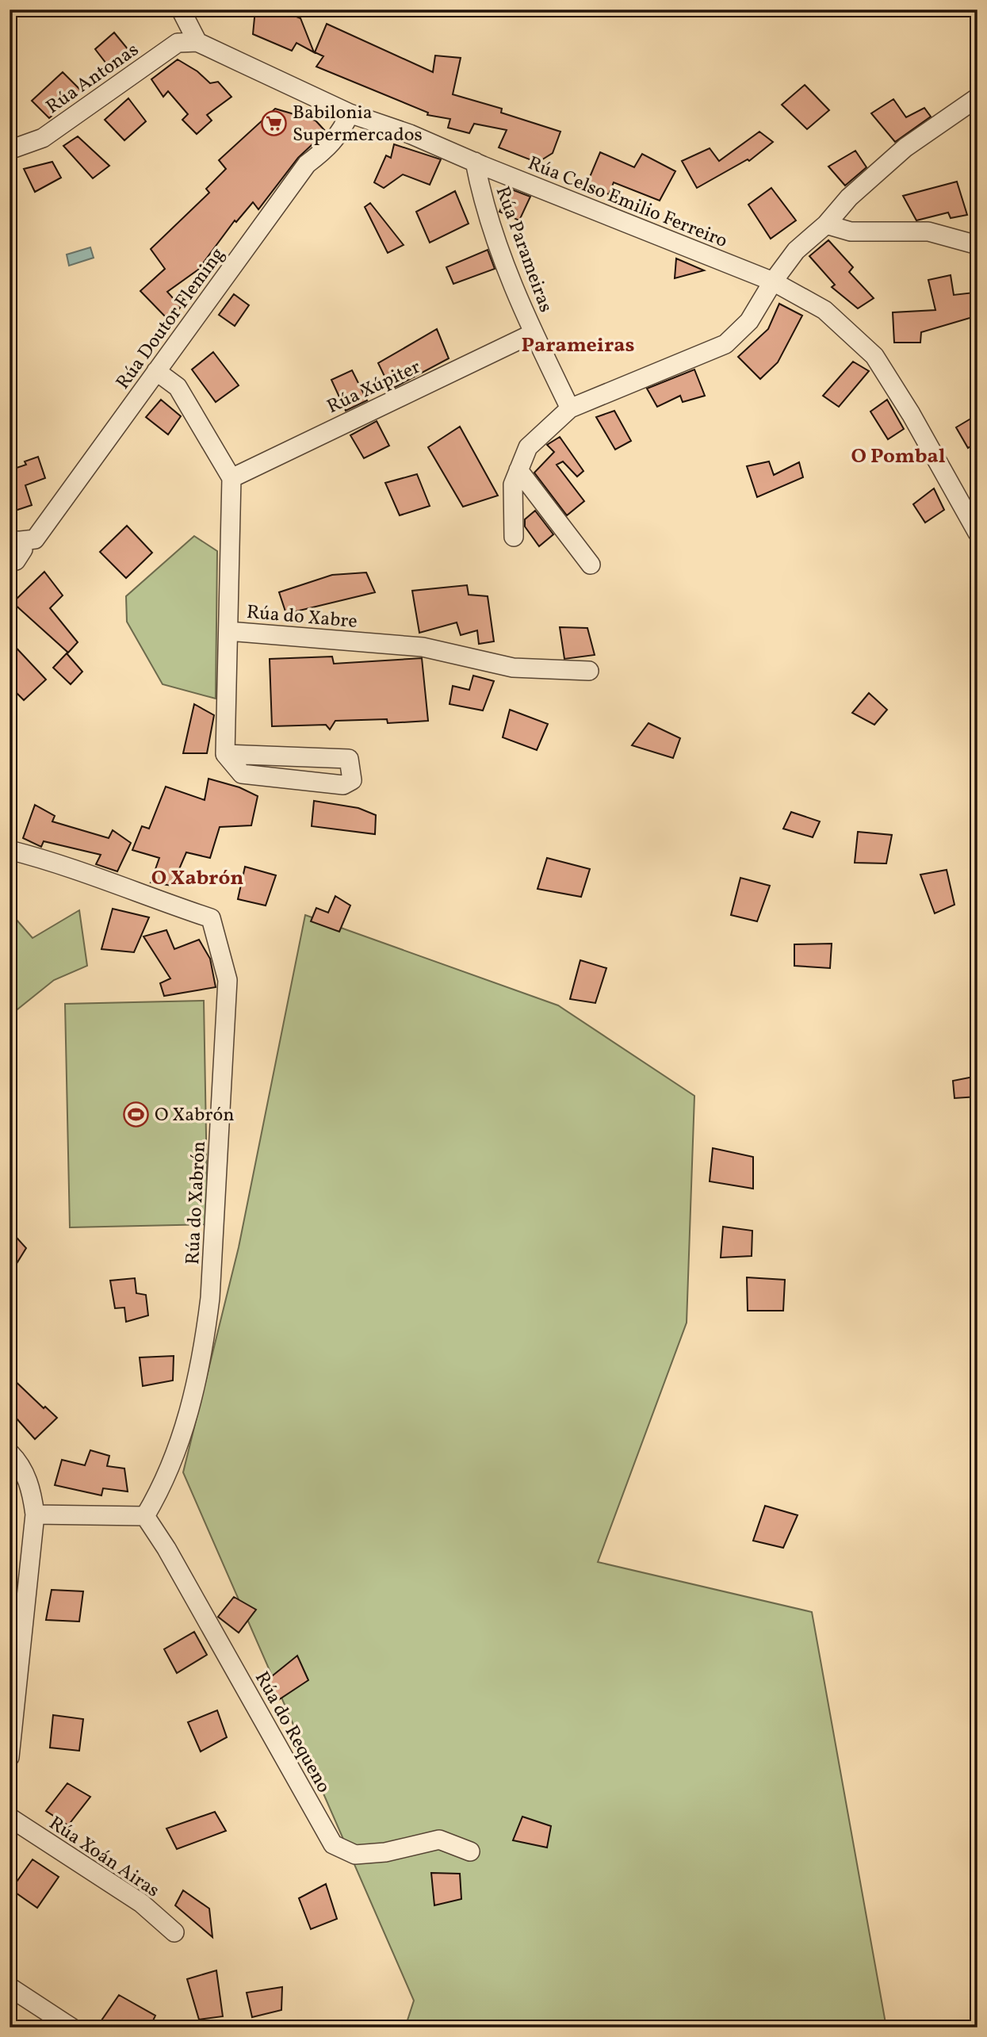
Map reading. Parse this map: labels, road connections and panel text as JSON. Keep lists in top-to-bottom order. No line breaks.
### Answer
{"streets":{"street":["Rúa Antonas","Rúa Celso Emilio Ferreiro","Rúa Parameiras","Rúa Doutor Fleming","Rúa Xúpiter","Rúa do Xabre","Rúa do Xabrón","Rúa do Requeno","Rúa Xoán Airas"]},"crossings":[["Rúa Antonas","Rúa Celso Emilio Ferreiro"],["Rúa Celso Emilio Ferreiro","Rúa Parameiras"],["Rúa Celso Emilio Ferreiro","Rúa Doutor Fleming"],["Rúa Parameiras","Rúa Xúpiter"],["Rúa Xúpiter","Rúa do Xabre"],["Rúa do Xabrón","Rúa do Requeno"]],"districts":["Parameiras","O Pombal","O Xabrón"],"places":{"supermarket":["Babilonia Supermercados"],"sports":["O Xabrón"]}}
